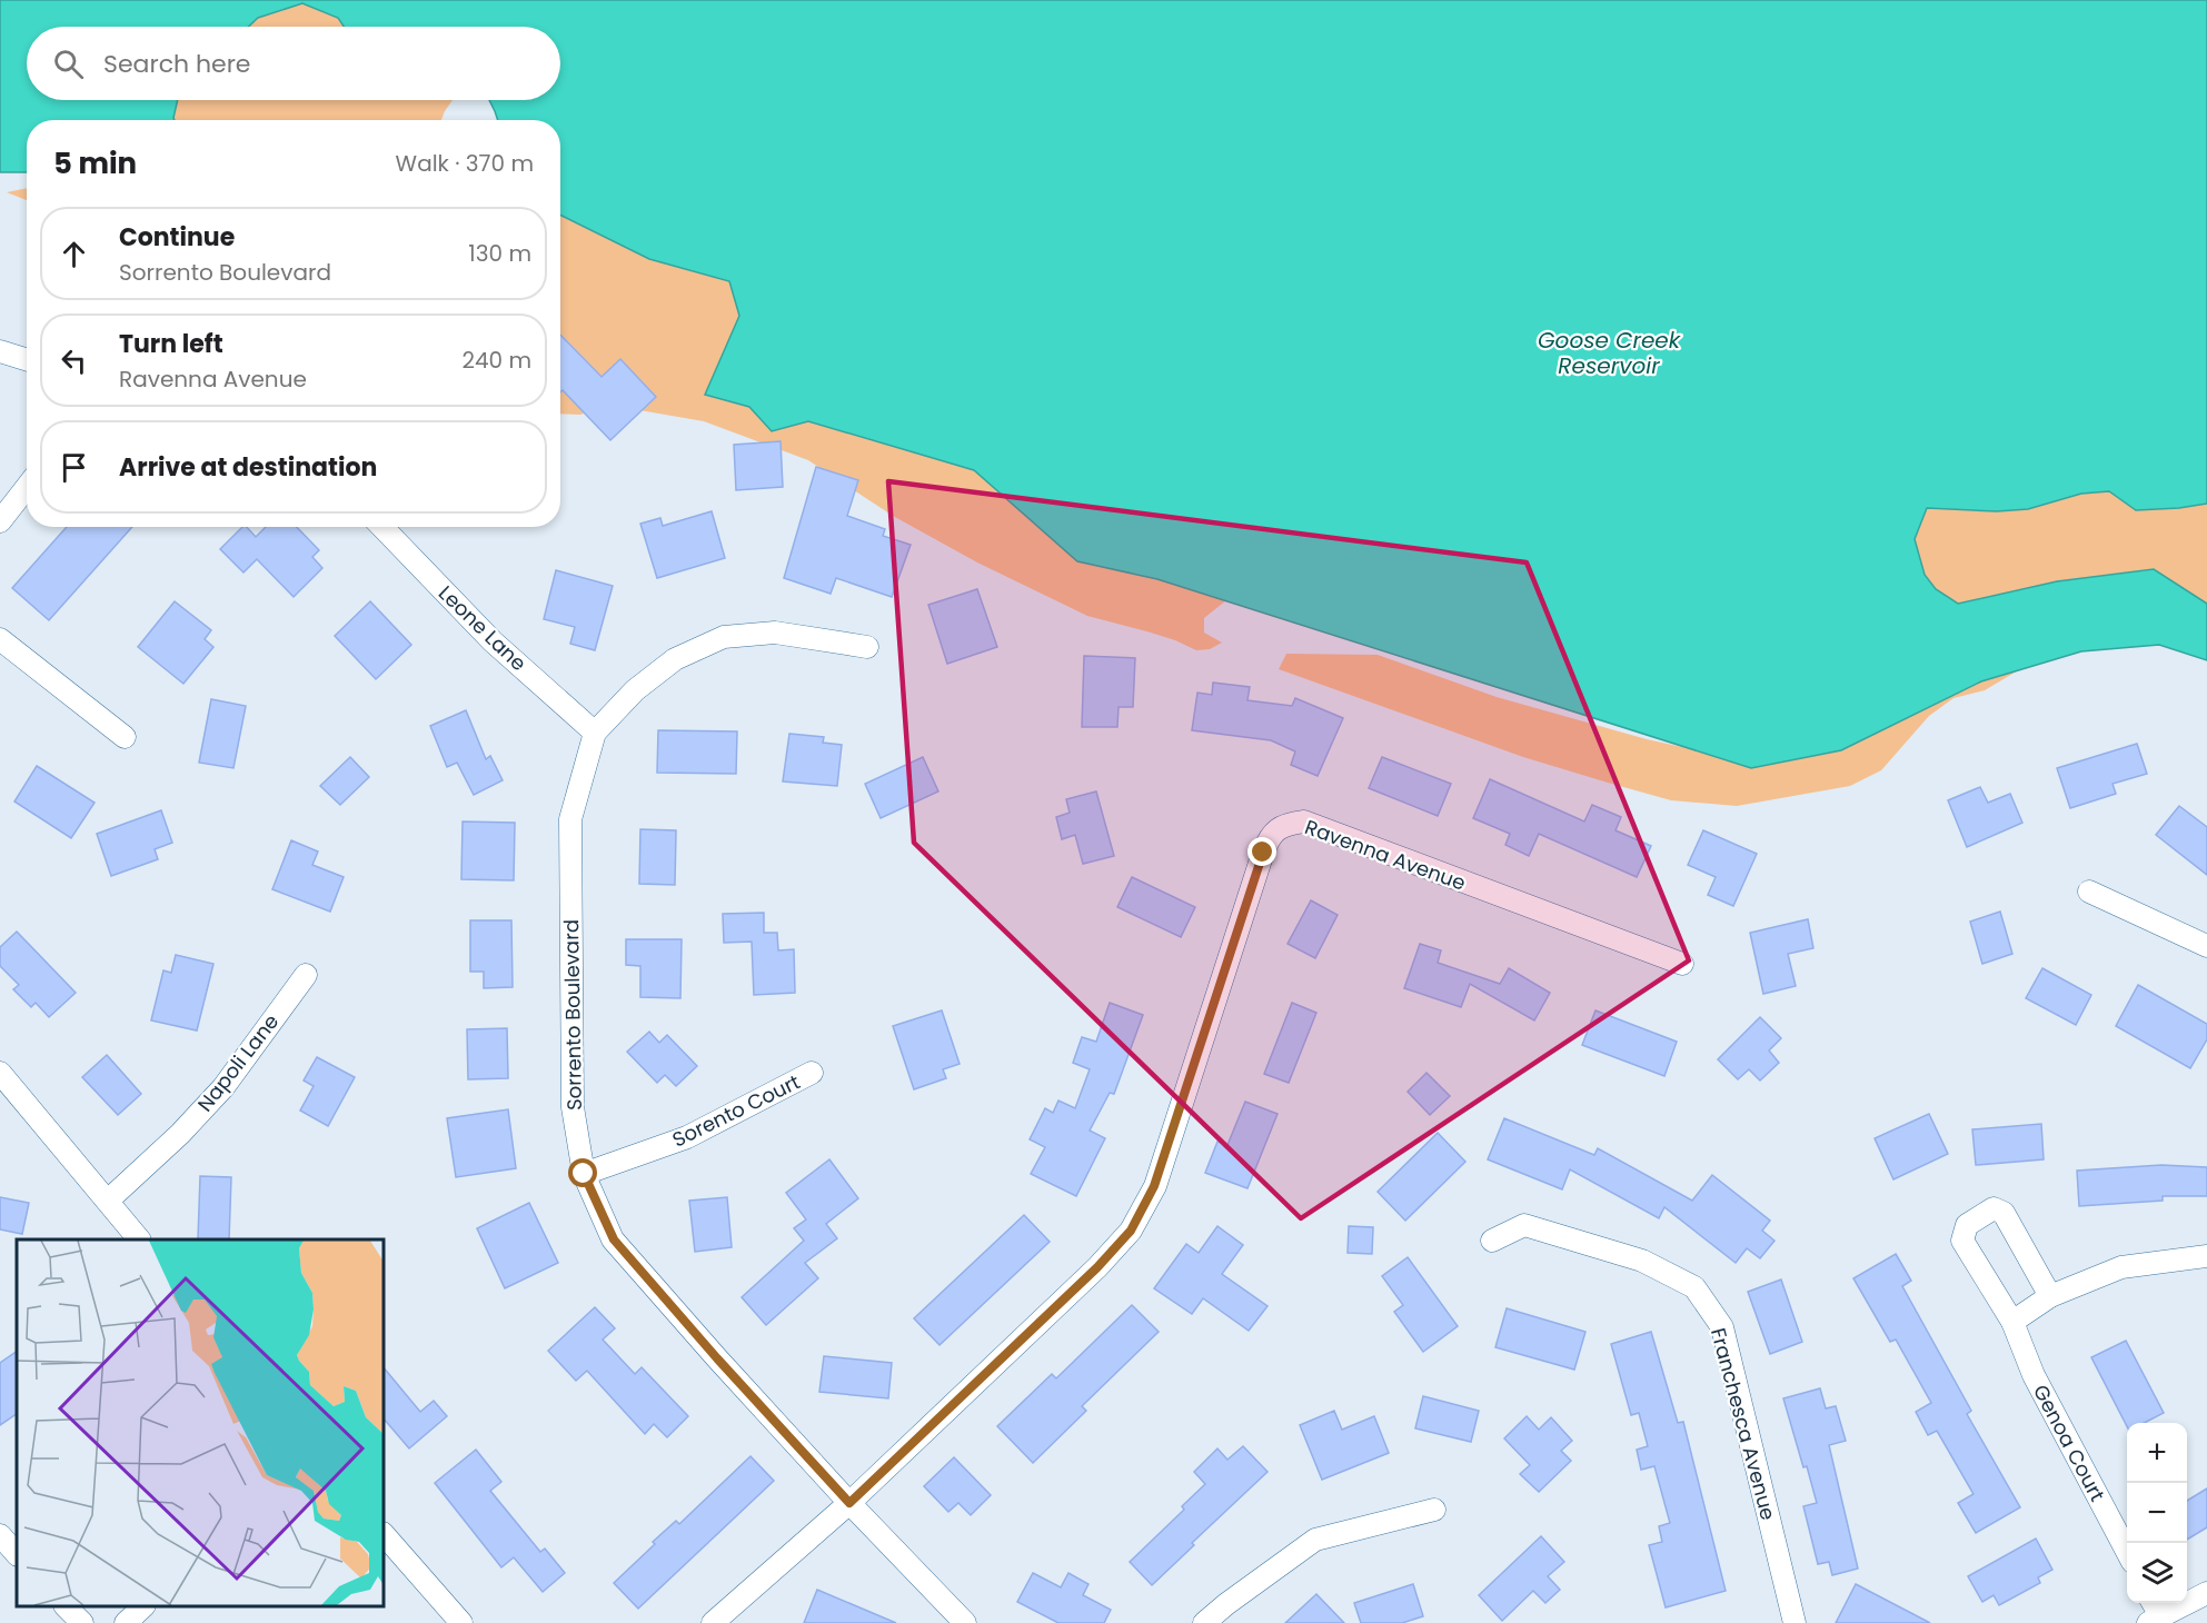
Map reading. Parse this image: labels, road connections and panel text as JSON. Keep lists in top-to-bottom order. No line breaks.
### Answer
{"streets":{"street":["Leone Lane","Ravenna Avenue","Sorrento Boulevard","Napoli Lane","Sorento Court","Franchesca Avenue","Genoa Court"]},"crossings":[["Leone Lane","Sorrento Boulevard"],["Ravenna Avenue","Sorrento Boulevard"],["Sorrento Boulevard","Sorento Court"]],"water":["Goose Creek Reservoir"],"page":{"search":"Search here","heading":["5 min","Walk · 370 m"],"list":[["Continue","Sorrento Boulevard","130 m"],["Turn left","Ravenna Avenue","240 m"],"Arrive at destination"],"map_buttons":["+","−"]}}
